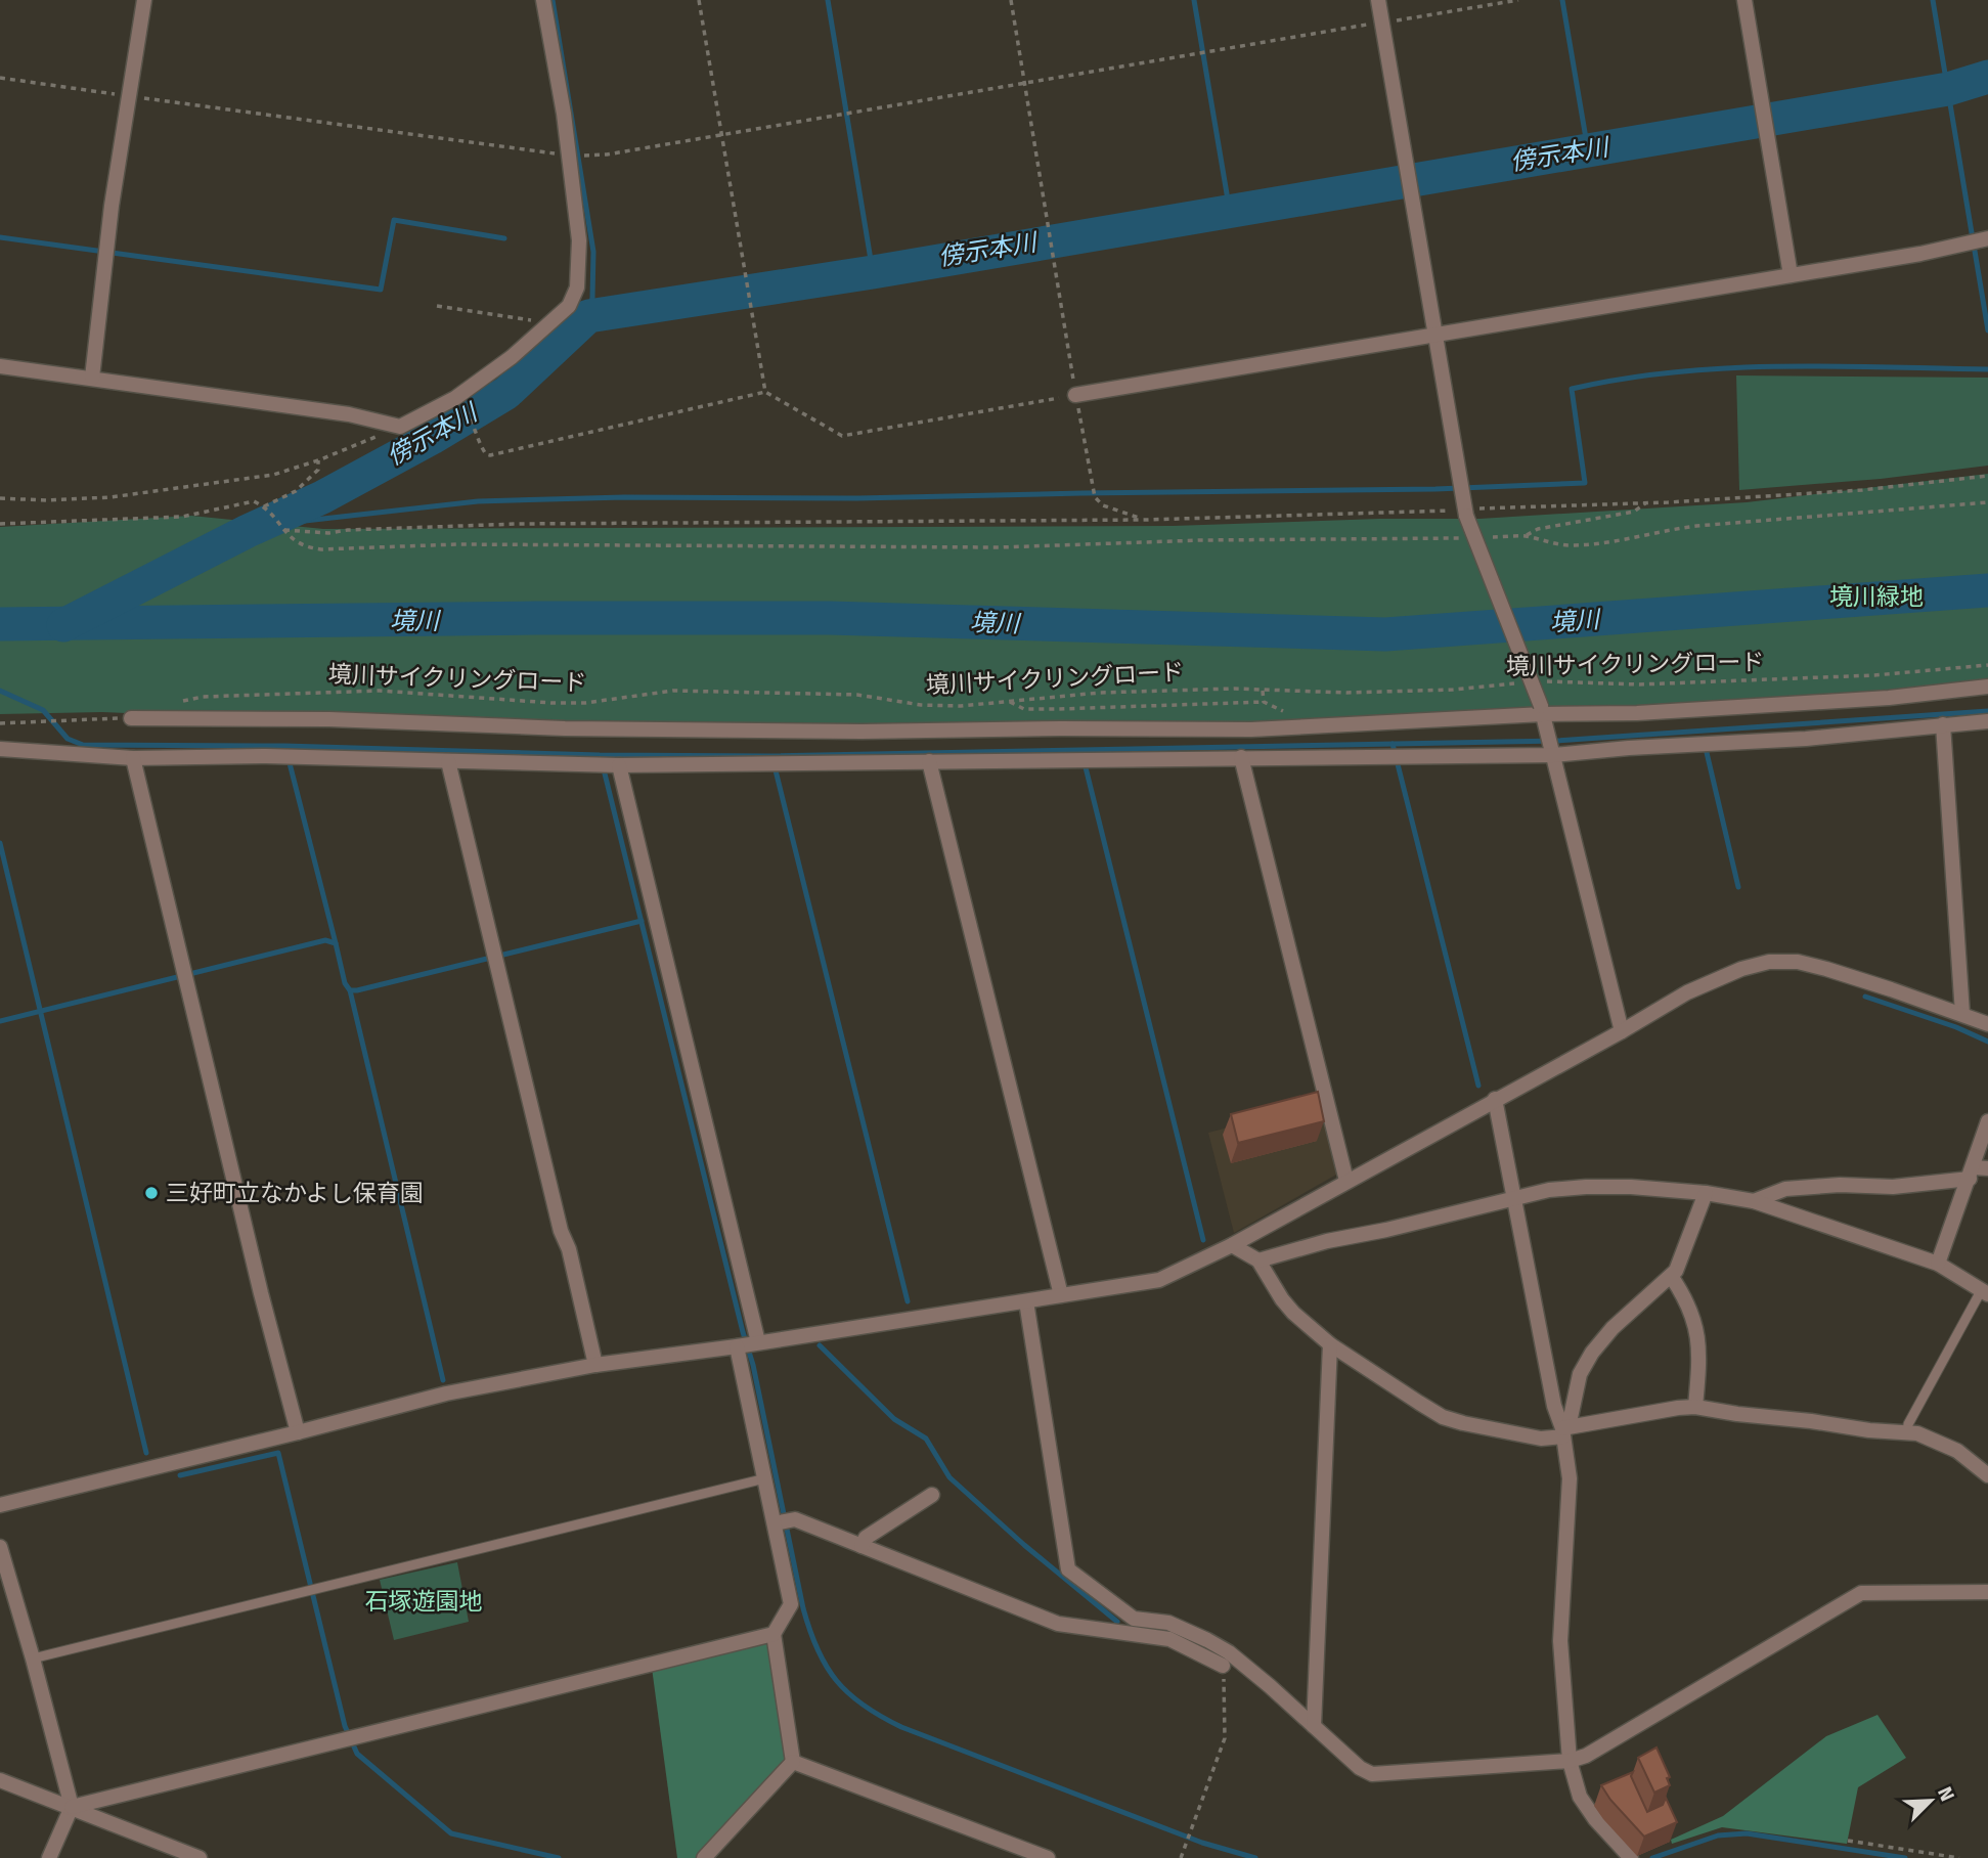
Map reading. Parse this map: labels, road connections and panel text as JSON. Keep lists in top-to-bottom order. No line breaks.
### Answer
{"streets":{"path":["境川サイクリングロード"]},"water":["傍示本川","境川"],"parks":["境川緑地","石塚遊園地"],"places":["三好町立なかよし保育園"],"north":"top right"}
